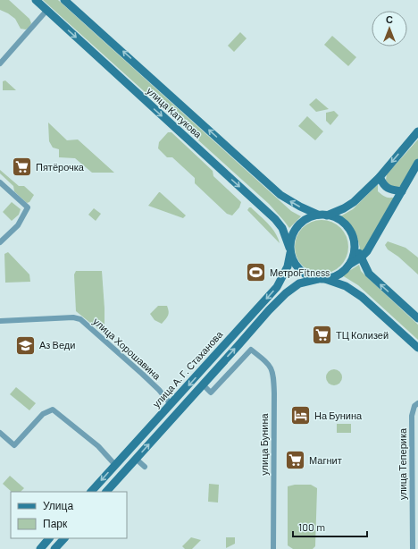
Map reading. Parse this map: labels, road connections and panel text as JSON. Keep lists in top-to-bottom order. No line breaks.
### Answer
{"streets":{"main road":["улица Катукова","улица А. Г. Стаханова"],"street":["улица Хорошавина","улица Бунина","улица Теперика"]},"crossings":[["улица Катукова","улица А. Г. Стаханова"],["улица Хорошавина","улица А. Г. Стаханова"]],"places":{"supermarket":["Пятёрочка","ТЦ Колизей","Магнит"],"sports":["МетроFitness"],"school or university":["Аз Веди"],"hotel":["На Бунина"]},"legend":["Улица","Парк"],"scale_bar":"100 m","north":"top"}
